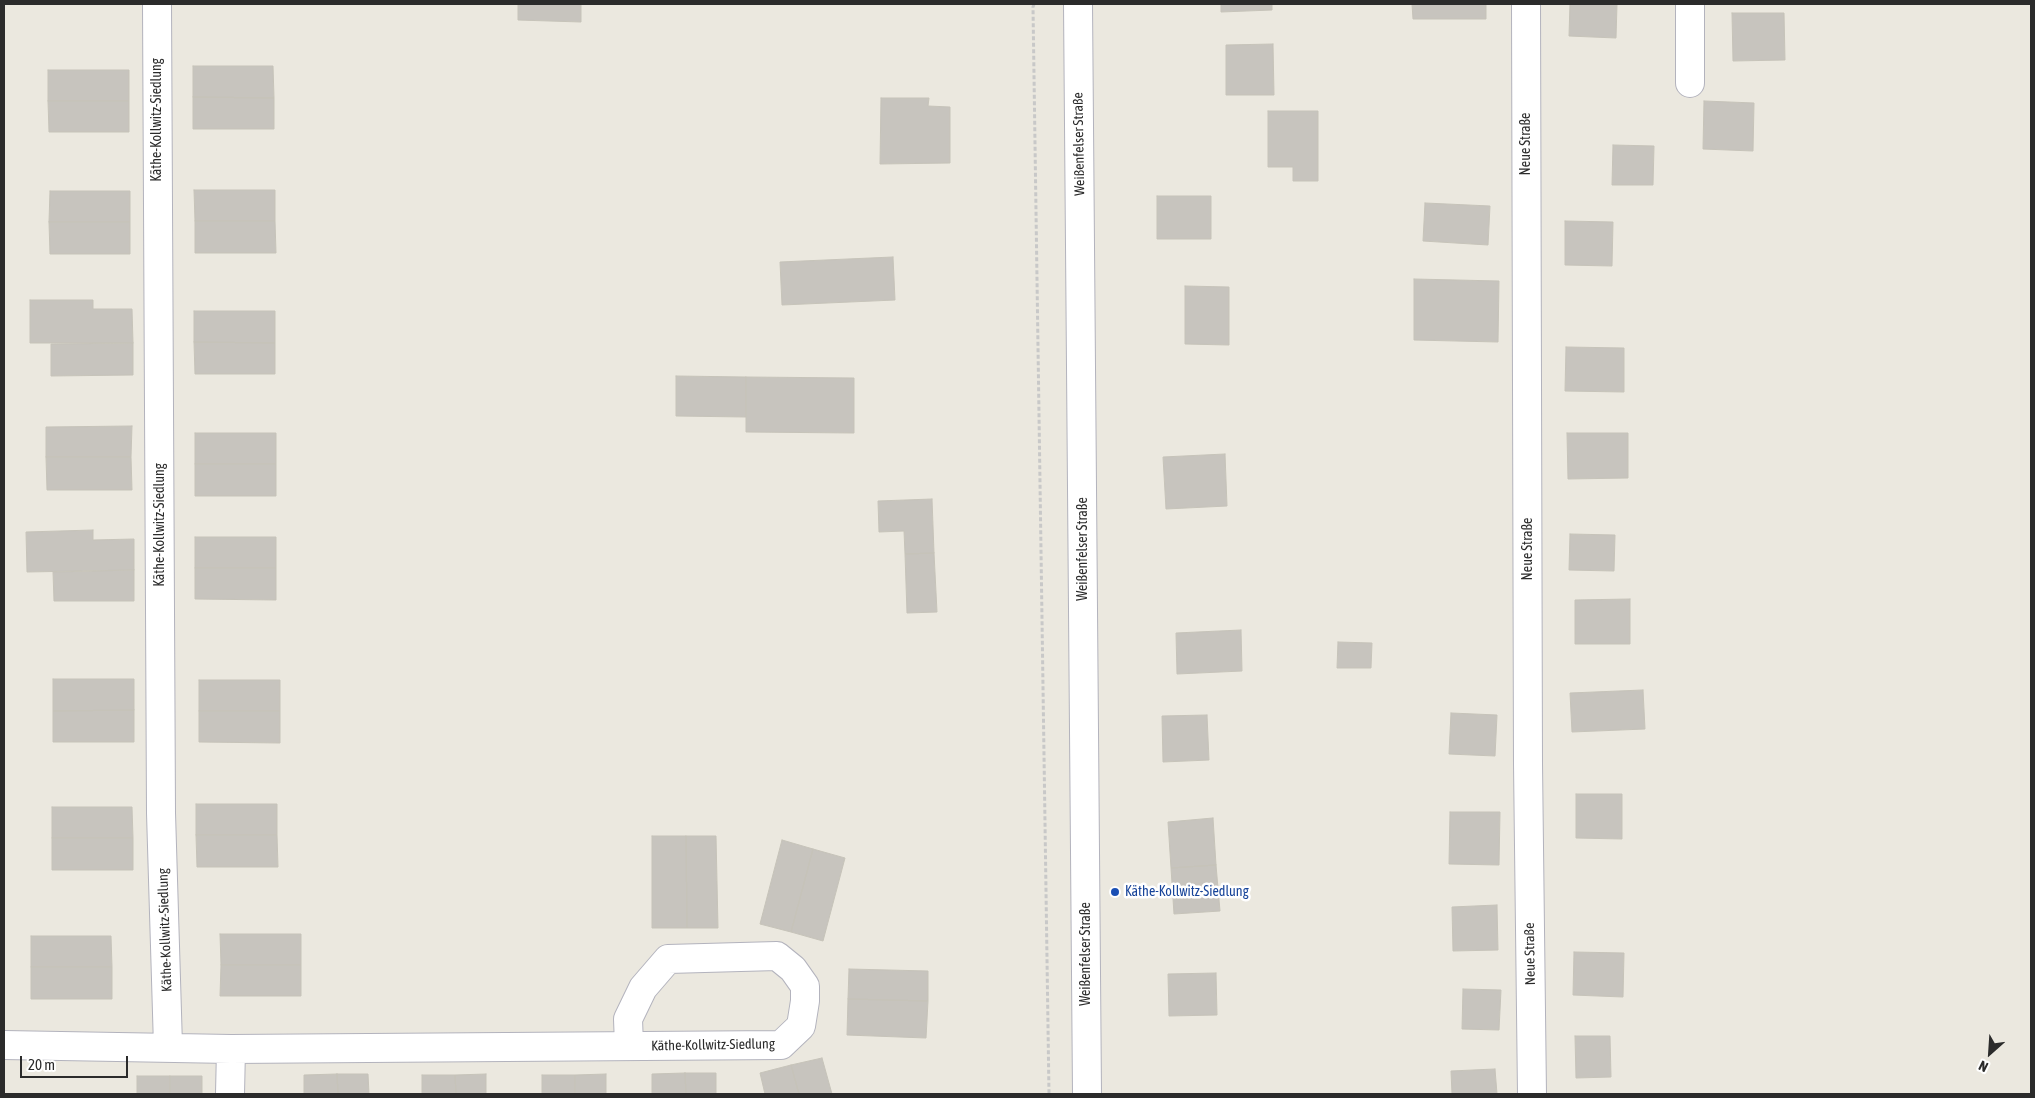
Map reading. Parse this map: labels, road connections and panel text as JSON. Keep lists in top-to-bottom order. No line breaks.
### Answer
{"streets":{"street":["Käthe-Kollwitz-Siedlung","Weißenfelser Straße","Neue Straße"]},"places":["Käthe-Kollwitz-Siedlung"],"scale_bar":"20 m","north":"bottom left"}
